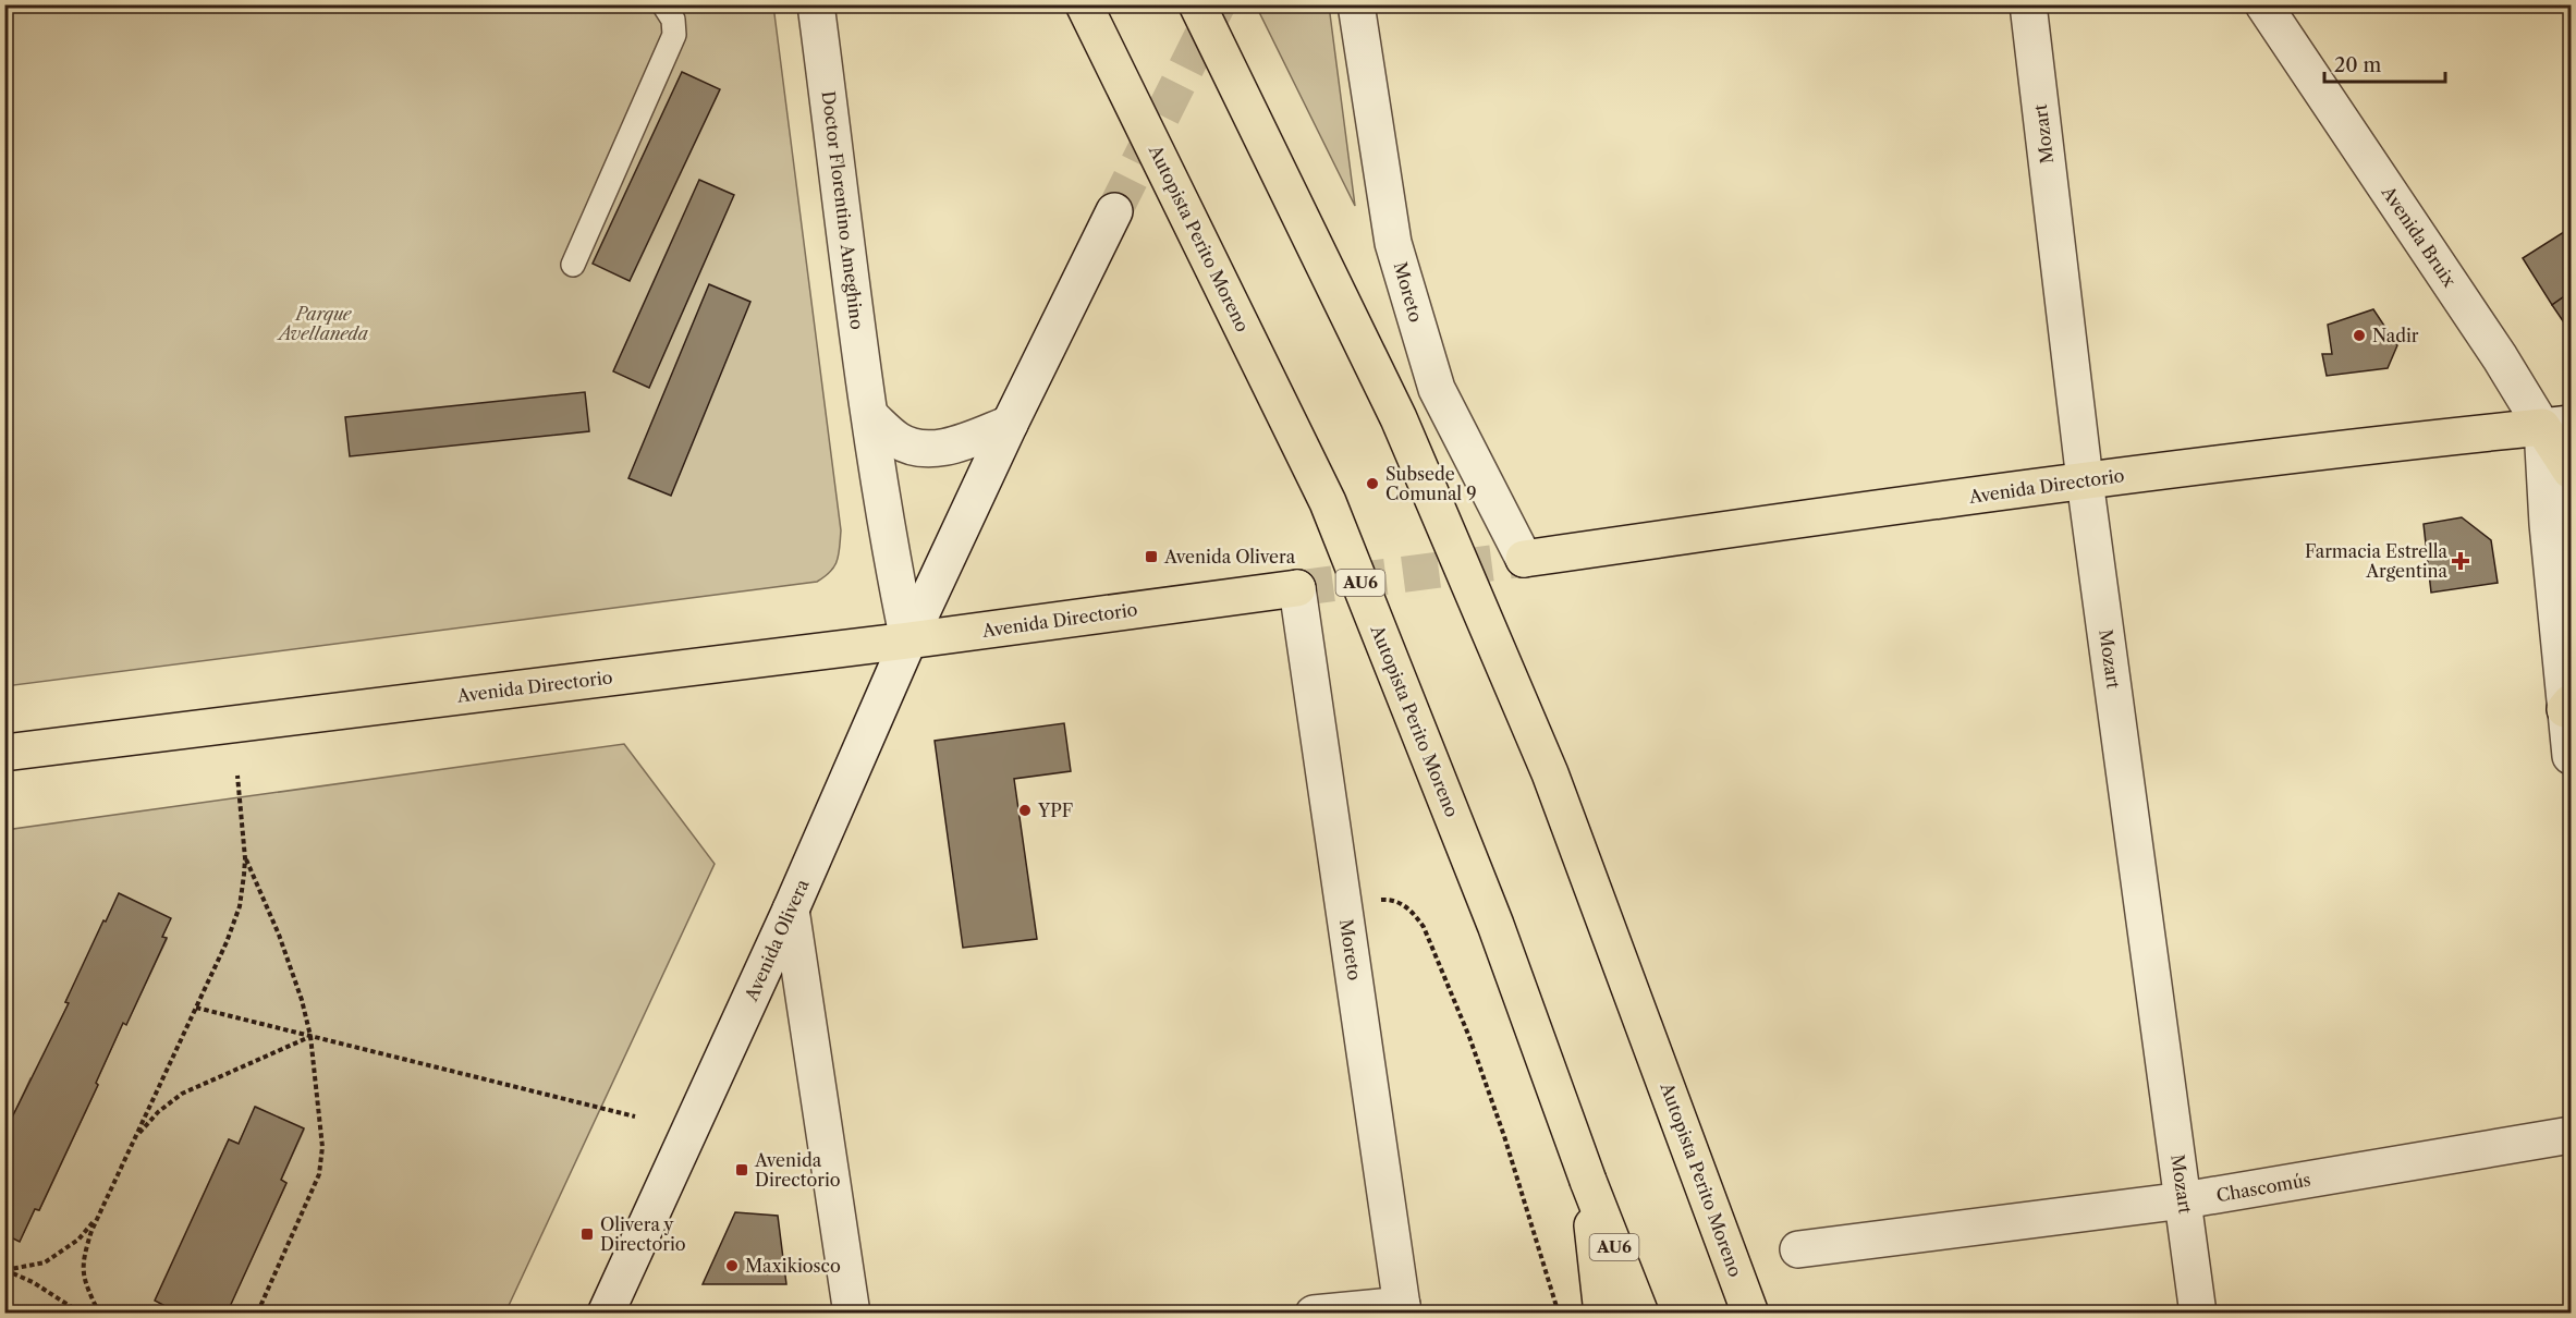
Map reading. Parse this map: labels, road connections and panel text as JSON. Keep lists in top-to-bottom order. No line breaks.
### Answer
{"streets":{"main road":["Avenida Bruix","Autopista Perito Moreno","Avenida Directorio","AU6"],"street":["Mozart","Doctor Florentino Ameghino","Moreto","Avenida Olivera","Chascomús"]},"crossings":[["Mozart","Avenida Directorio"],["Mozart","Chascomús"],["Doctor Florentino Ameghino","Avenida Directorio"],["Doctor Florentino Ameghino","Avenida Olivera"],["Avenida Bruix","Avenida Directorio"],["Moreto","Avenida Directorio"],["Avenida Directorio","Avenida Olivera"]],"parks":["Parque Avellaneda"],"places":{"other":["Nadir","Subsede Comunal 9","YPF","Maxikiosco"],"transit":["Avenida Olivera","Avenida Directorio","Olivera y Directorio"],"health":["Farmacia Estrella Argentina"]},"scale_bar":"20 m"}
